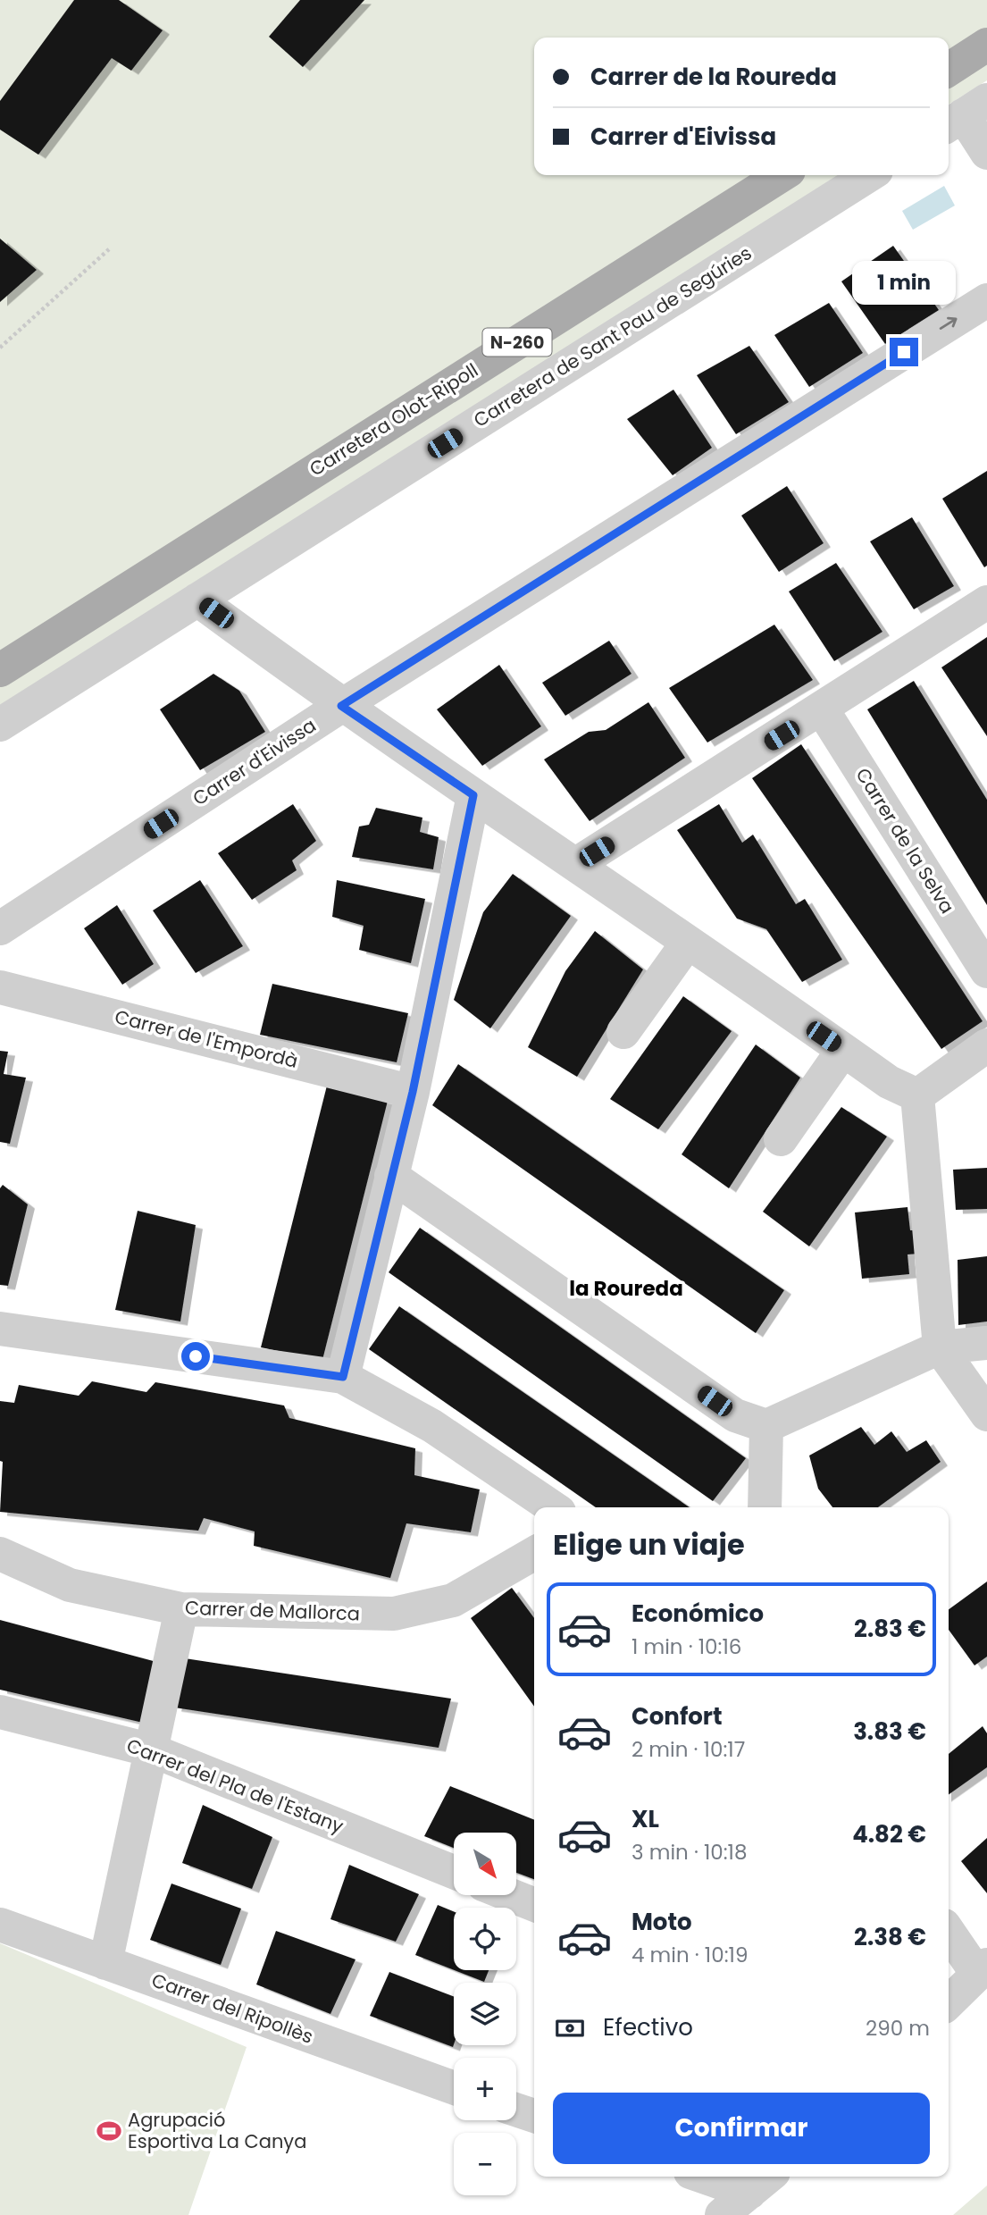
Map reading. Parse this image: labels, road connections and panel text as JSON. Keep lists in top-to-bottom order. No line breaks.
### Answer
{"streets":{"main road":["N-260","Carretera Olot-Ripoll"],"street":["Carretera de Sant Pau de Segúries","Carrer d'Eivissa","Carrer de la Selva","Carrer de l'Empordà","Carrer de Mallorca","Carrer del Pla de l'Estany","Carrer del Ripollès"]},"districts":["la Roureda"],"places":{"sports":["Agrupació Esportiva La Canya"]},"north":"bottom right","page":{"banner":["Carrer de la Roureda","Carrer d'Eivissa"],"bubble":"1 min","heading":"Elige un viaje","list":[{"name":"Económico","note":"1 min · 10:16","value":"2.83 €"},{"name":"Confort","note":"2 min · 10:17","value":"3.83 €"},{"name":"XL","note":"3 min · 10:18","value":"4.82 €"},{"name":"Moto","note":"4 min · 10:19","value":"2.38 €"}],"map_buttons":["+","−"],"pay":["Efectivo","290 m"],"buttons":"Confirmar"}}
